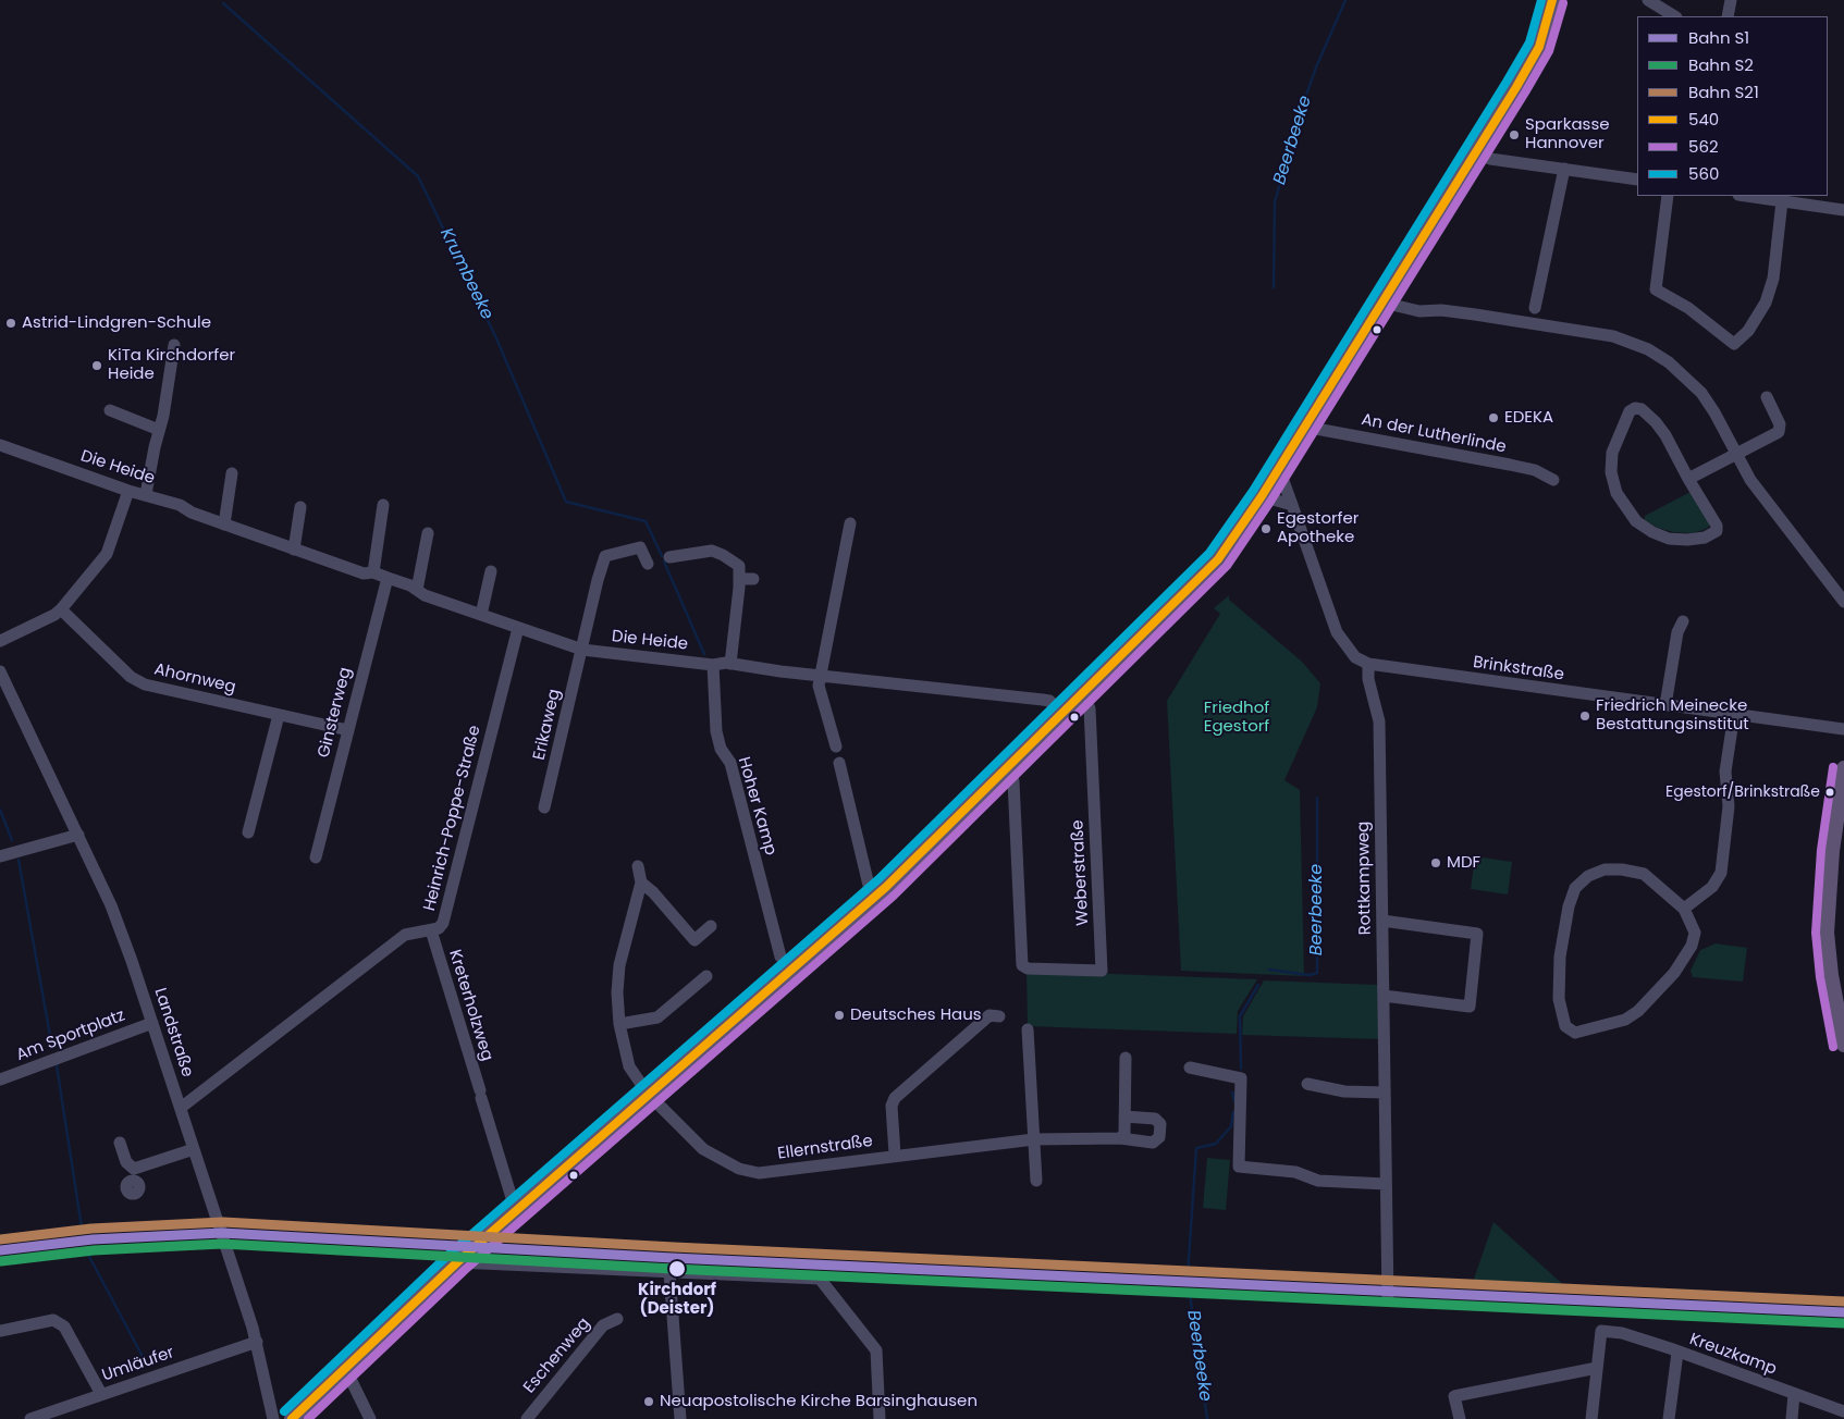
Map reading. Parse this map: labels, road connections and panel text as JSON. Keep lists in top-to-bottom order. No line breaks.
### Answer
{"streets":{"street":["An der Lutherlinde","Die Heide","Brinkstraße","Ahornweg","Ginsterweg","Erikaweg","Hoher Kamp","Heinrich-Poppe-Straße","Weberstraße","Rottkampweg","Kreterholzweg","Landstraße","Am Sportplatz","Ellernstraße","Kreuzkamp","Eschenweg","Umläufer"]},"crossings":[["Die Heide","Ginsterweg"],["Die Heide","Erikaweg"],["Die Heide","Hoher Kamp"],["Die Heide","Heinrich-Poppe-Straße"],["Brinkstraße","Rottkampweg"],["Ahornweg","Ginsterweg"],["Heinrich-Poppe-Straße","Kreterholzweg"],["Heinrich-Poppe-Straße","Landstraße"],["Landstraße","Am Sportplatz"],["Landstraße","Umläufer"]],"water":["Beerbeeke","Krumbeeke"],"parks":["Friedhof Egestorf"],"places":["Sparkasse Hannover","Astrid-Lindgren-Schule","KiTa Kirchdorfer Heide","EDEKA","Egestorfer Apotheke","Friedrich Meinecke Bestattungsinstitut","Egestorf/Brinkstraße","MDF","Deutsches Haus","Kirchdorf (Deister)","Neuapostolische Kirche Barsinghausen"],"lines":["transit line 540","transit line 560","transit line 562","rail line S21","rail line S1","rail line S2"],"legend":["Bahn S1","Bahn S2","Bahn S21","540","562","560"]}
